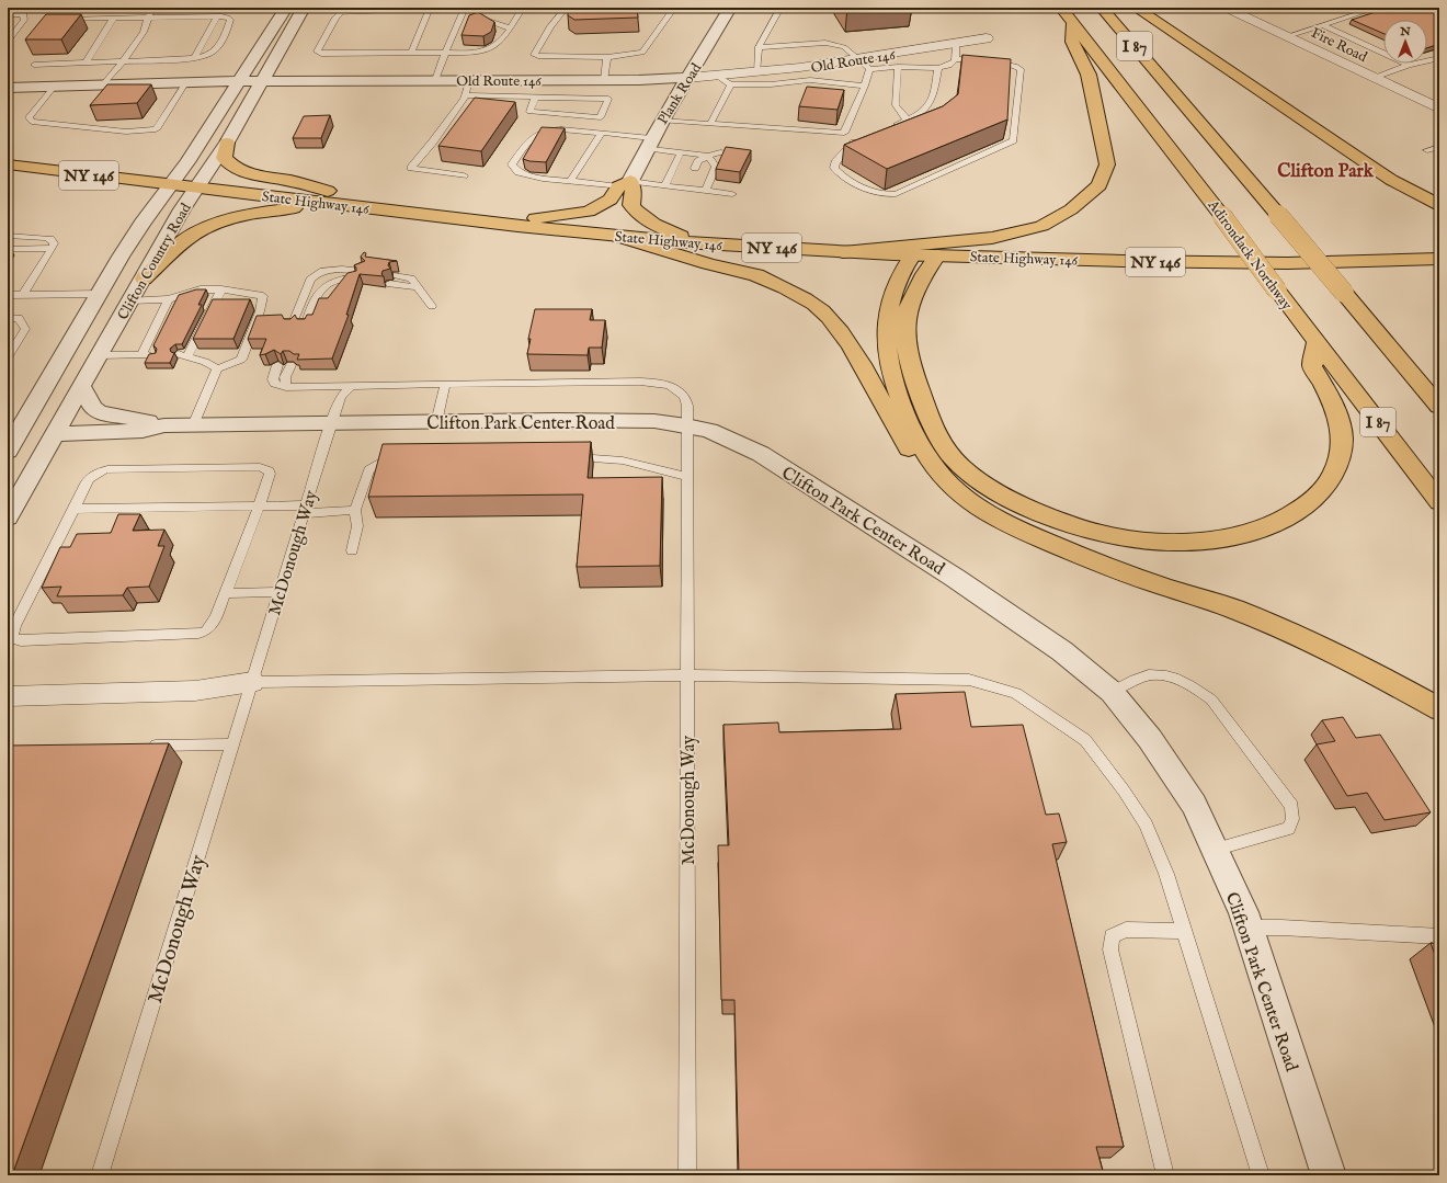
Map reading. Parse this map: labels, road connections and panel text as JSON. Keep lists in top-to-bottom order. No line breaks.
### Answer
{"streets":{"main road":["I 87","NY 146","State Highway 146","Adirondack Northway"],"street":["Fire Road","Old Route 146","Plank Road","Clifton Country Road","Clifton Park Center Road"],"lane":["McDonough Way"]},"crossings":[["Old Route 146","Plank Road"],["Old Route 146","Clifton Country Road"],["State Highway 146","Clifton Country Road"],["Clifton Country Road","Clifton Park Center Road"],["Clifton Park Center Road","McDonough Way"]],"districts":["Clifton Park"],"north":"top"}
